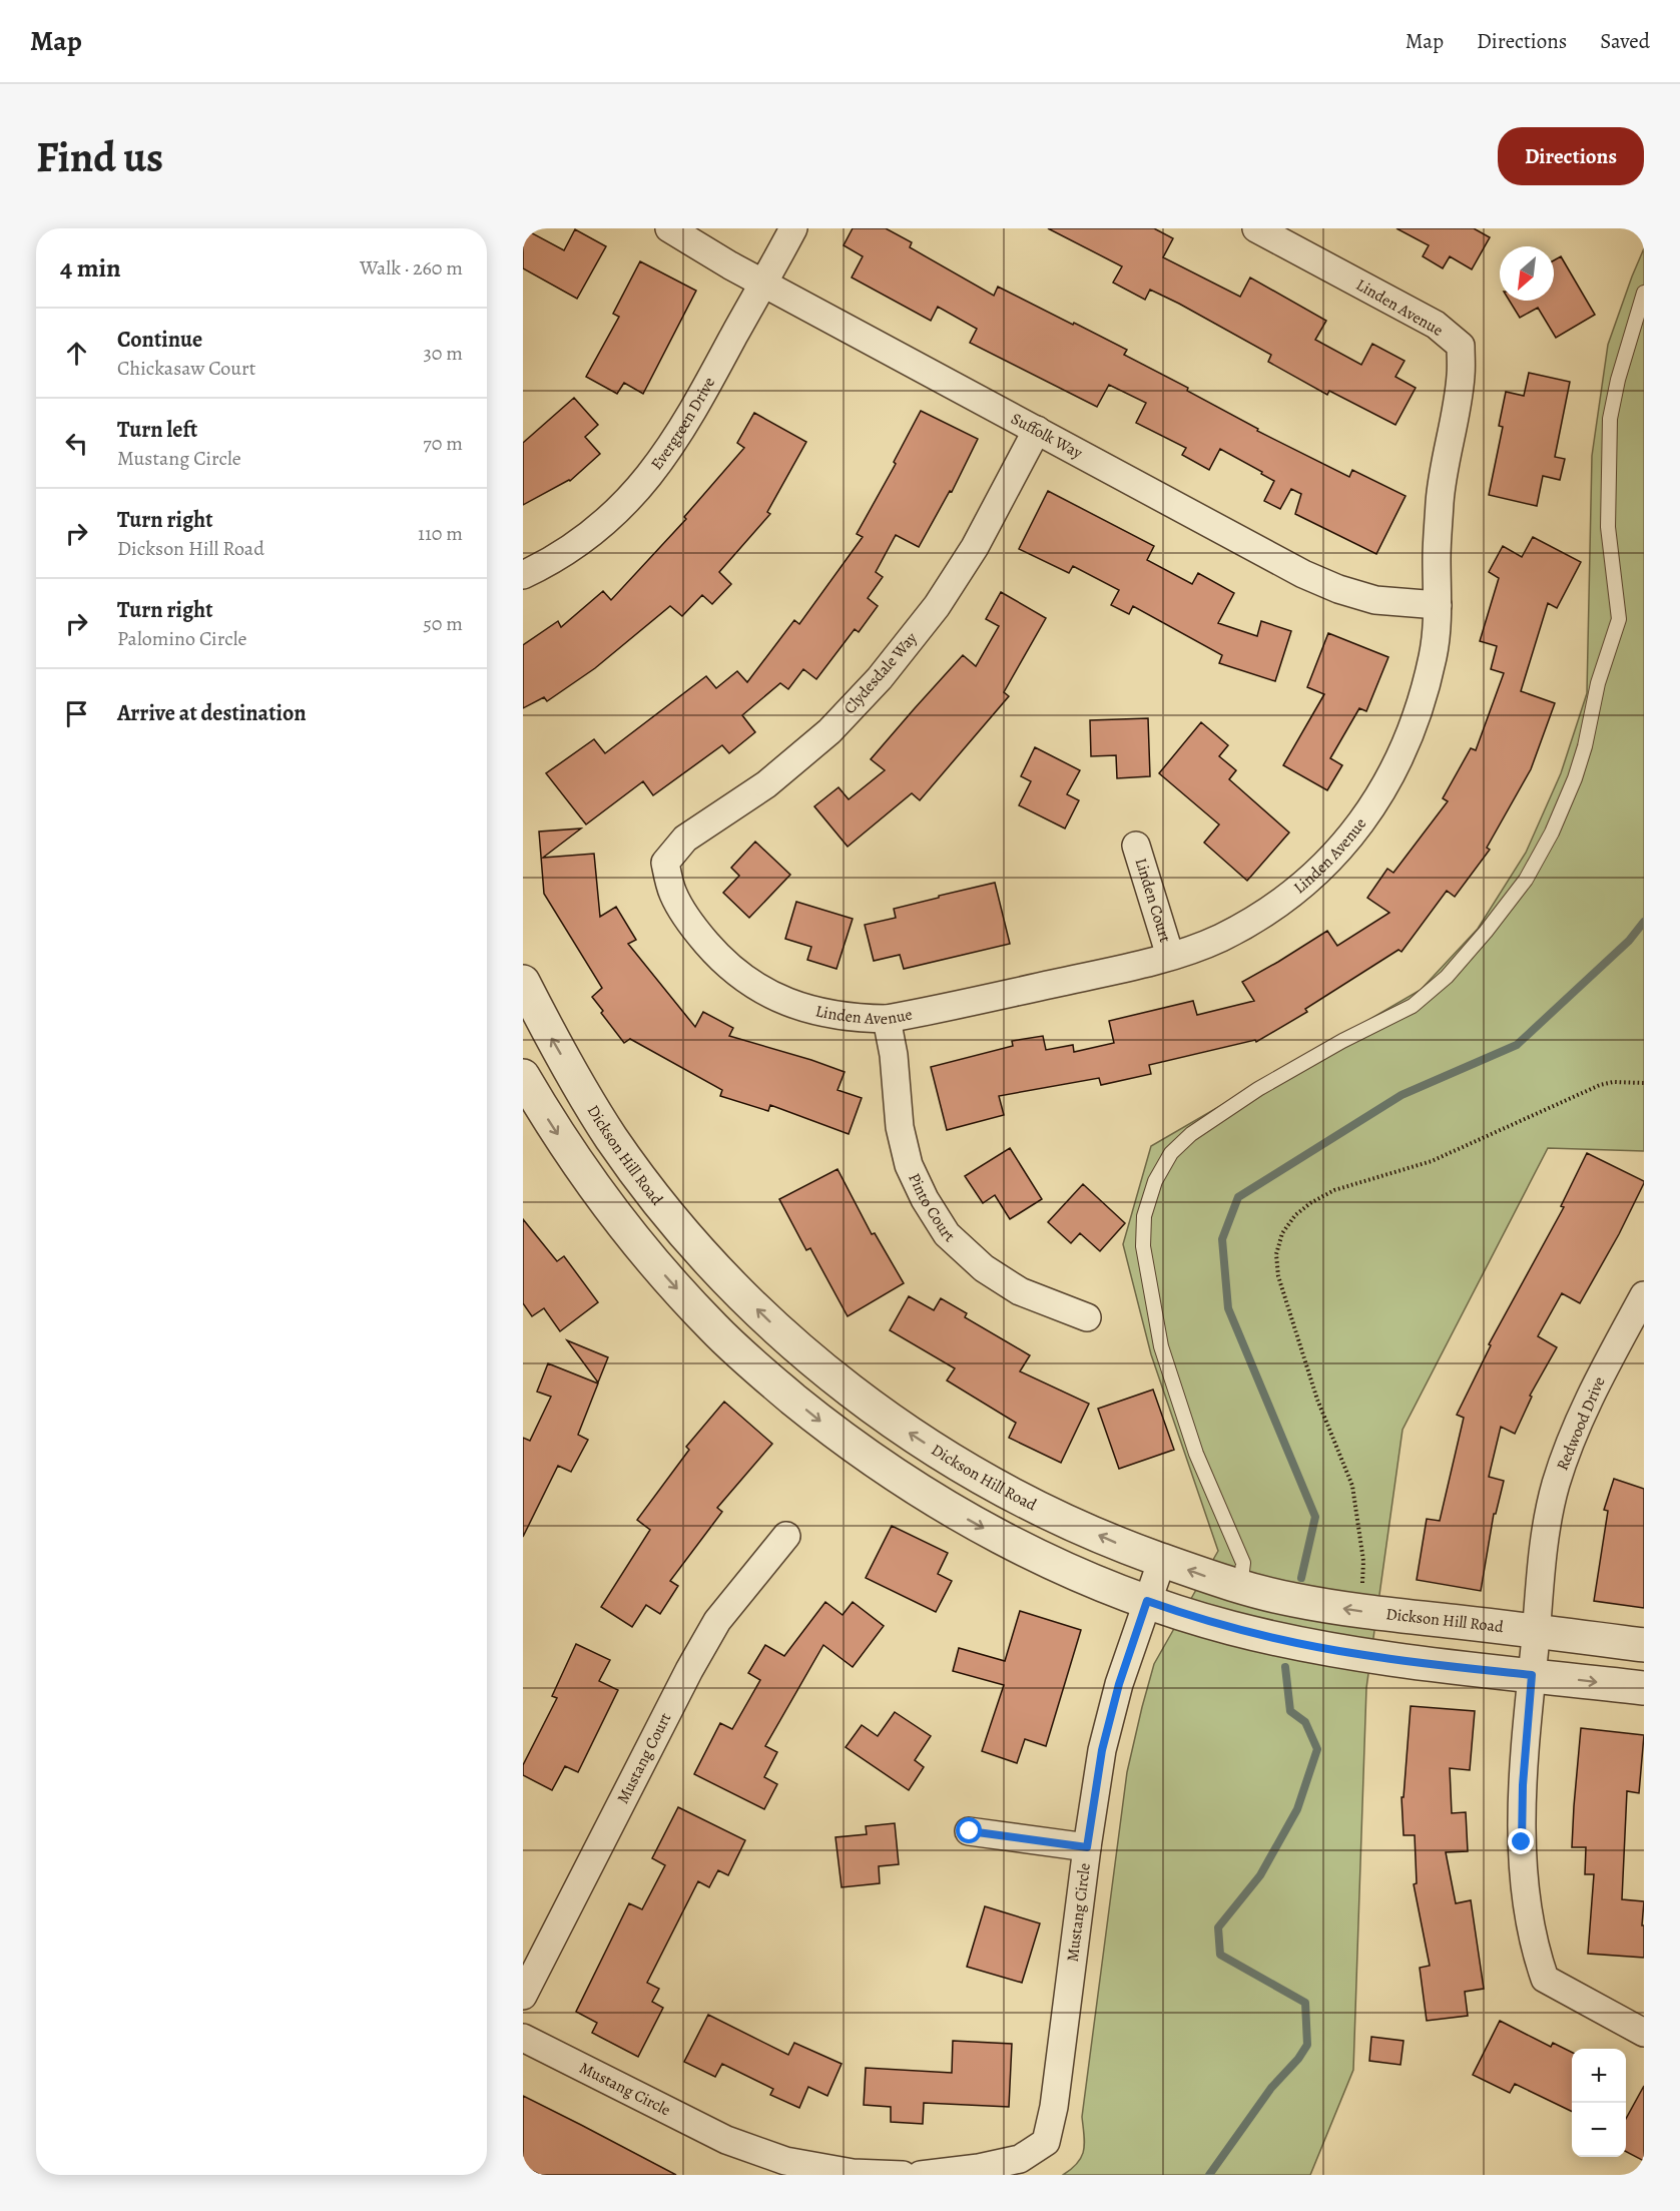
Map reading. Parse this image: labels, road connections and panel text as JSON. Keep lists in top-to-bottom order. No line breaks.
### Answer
{"streets":{"street":["Linden Avenue","Evergreen Drive","Suffolk Way","Clydesdale Way","Linden Court","Dickson Hill Road","Pinto Court","Redwood Drive","Mustang Court","Mustang Circle"]},"crossings":[["Linden Avenue","Suffolk Way"],["Linden Avenue","Clydesdale Way"],["Linden Avenue","Linden Court"],["Linden Avenue","Pinto Court"],["Evergreen Drive","Suffolk Way"],["Suffolk Way","Clydesdale Way"],["Dickson Hill Road","Redwood Drive"],["Dickson Hill Road","Mustang Circle"]],"north":"bottom left","page":{"header":"Map","nav":["Map","Directions","Saved"],"buttons":"Directions","title":"Find us","heading":["4 min","Walk · 260 m"],"list":[["Continue","Chickasaw Court","30 m"],["Turn left","Mustang Circle","70 m"],["Turn right","Dickson Hill Road","110 m"],["Turn right","Palomino Circle","50 m"],"Arrive at destination"],"map_buttons":["+","−"]}}
